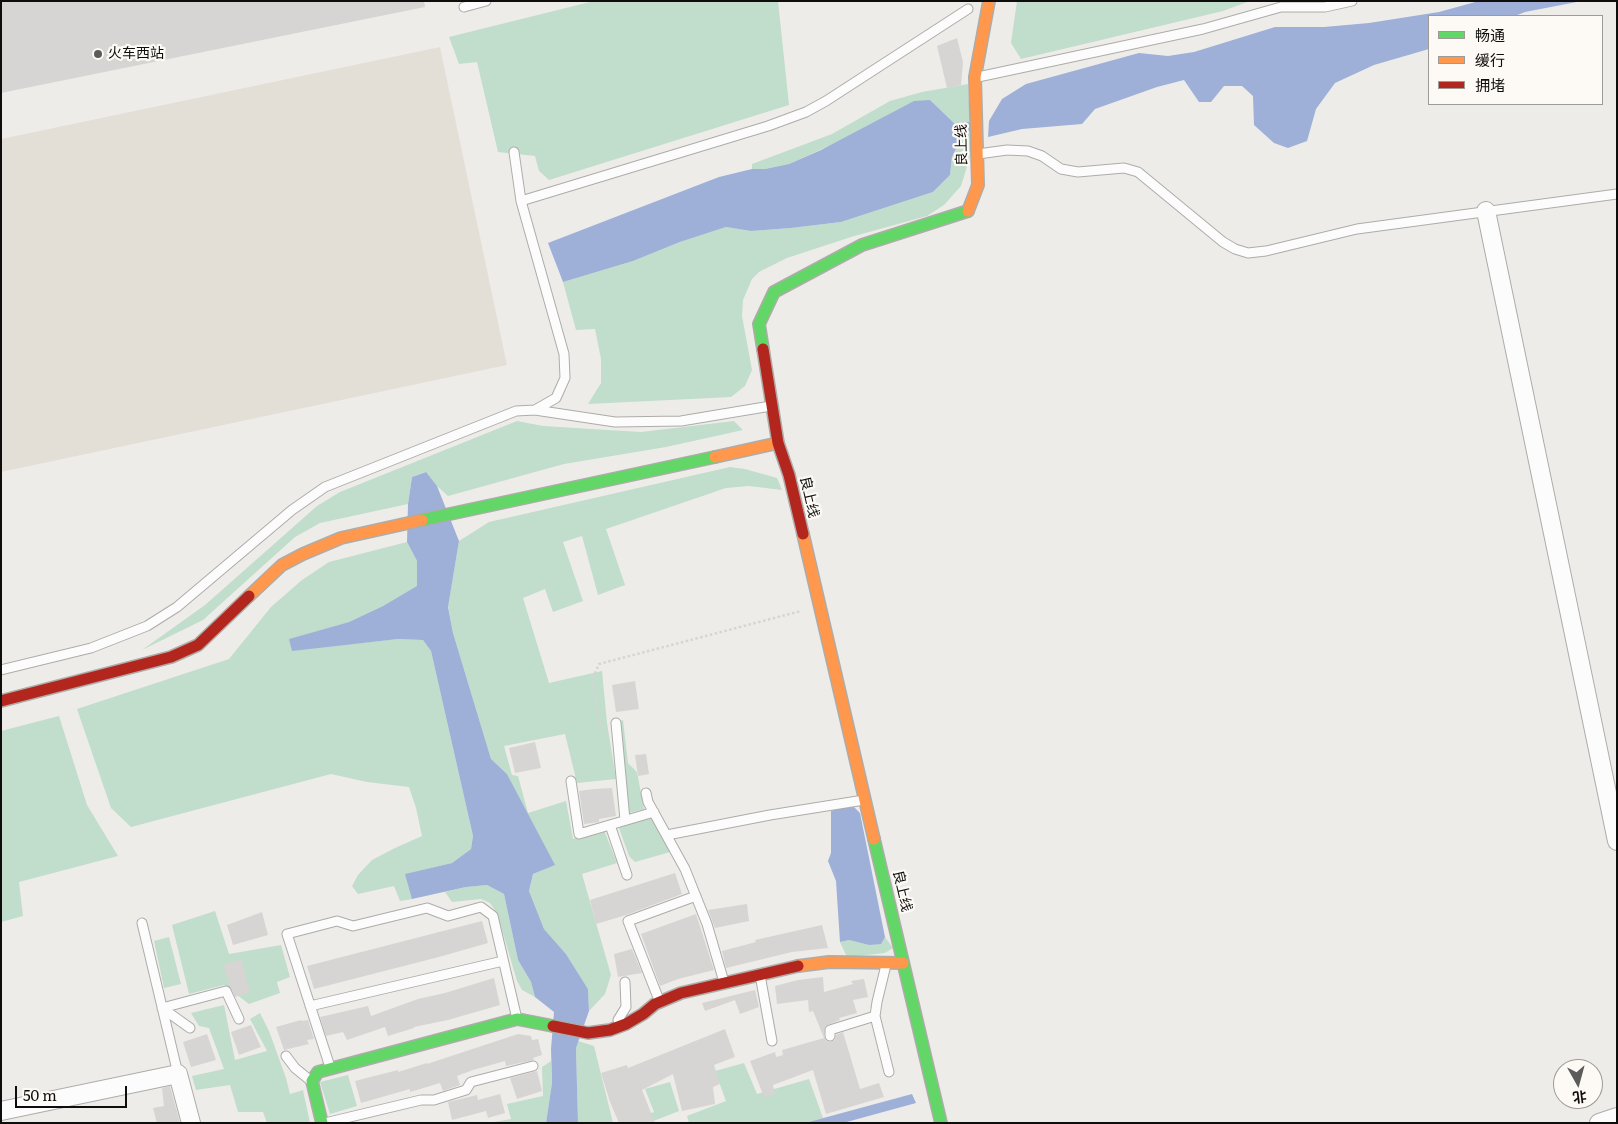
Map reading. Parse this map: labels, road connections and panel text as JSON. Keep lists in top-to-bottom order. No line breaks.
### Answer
{"streets":{"street":["良上线"]},"places":["火车西站"],"legend":["畅通","缓行","拥堵"],"scale_bar":"50 m","north":"bottom"}
